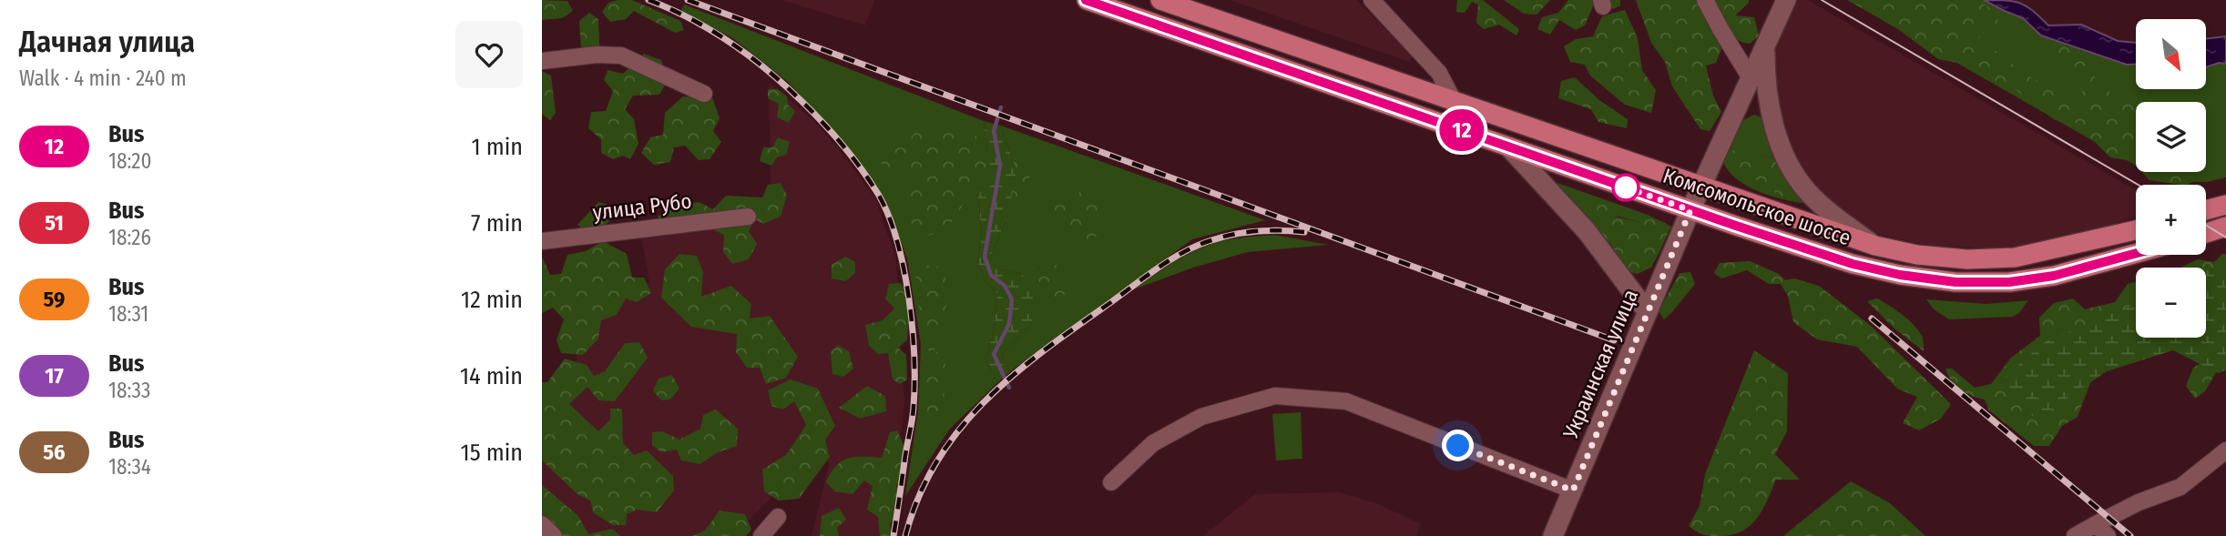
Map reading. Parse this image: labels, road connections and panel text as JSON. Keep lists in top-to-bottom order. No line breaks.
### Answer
{"streets":{"main road":["Комсомольское шоссе"],"street":["улица Рубо","Украинская улица"]},"crossings":[["Комсомольское шоссе","Украинская улица"]],"lines":["bus line 12"],"north":"bottom right","page":{"heading":["Дачная улица","Walk · 4 min · 240 m"],"on_map":"12","map_buttons":["+","−"],"list":[{"mark":"12","name":"Bus","note":"18:20","value":"1 min"},{"mark":"51","name":"Bus","note":"18:26","value":"7 min"},{"mark":"59","name":"Bus","note":"18:31","value":"12 min"},{"mark":"17","name":"Bus","note":"18:33","value":"14 min"},{"mark":"56","name":"Bus","note":"18:34","value":"15 min"}]}}
